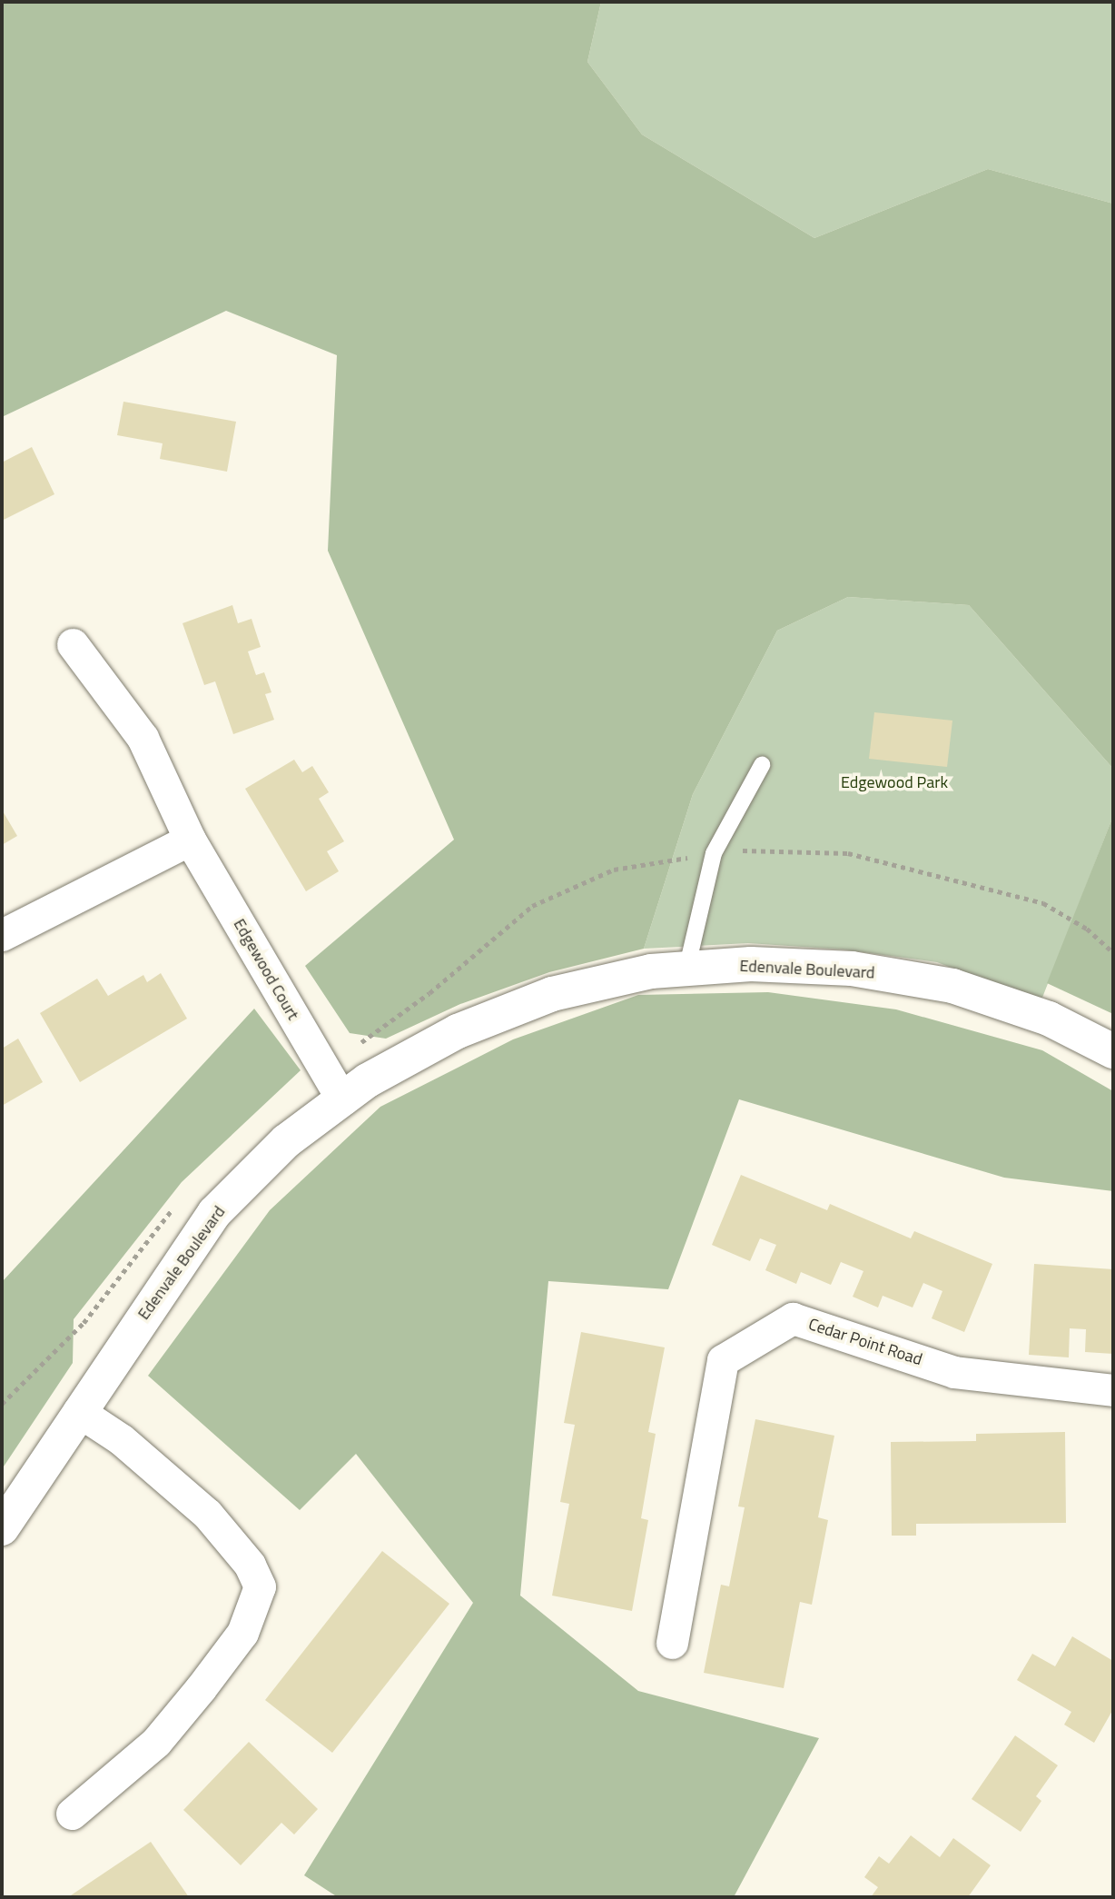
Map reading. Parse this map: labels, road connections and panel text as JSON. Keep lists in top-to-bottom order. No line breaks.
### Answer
{"streets":{"street":["Edgewood Court","Edenvale Boulevard","Cedar Point Road"]},"crossings":[["Edgewood Court","Edenvale Boulevard"]],"parks":["Edgewood Park"]}
